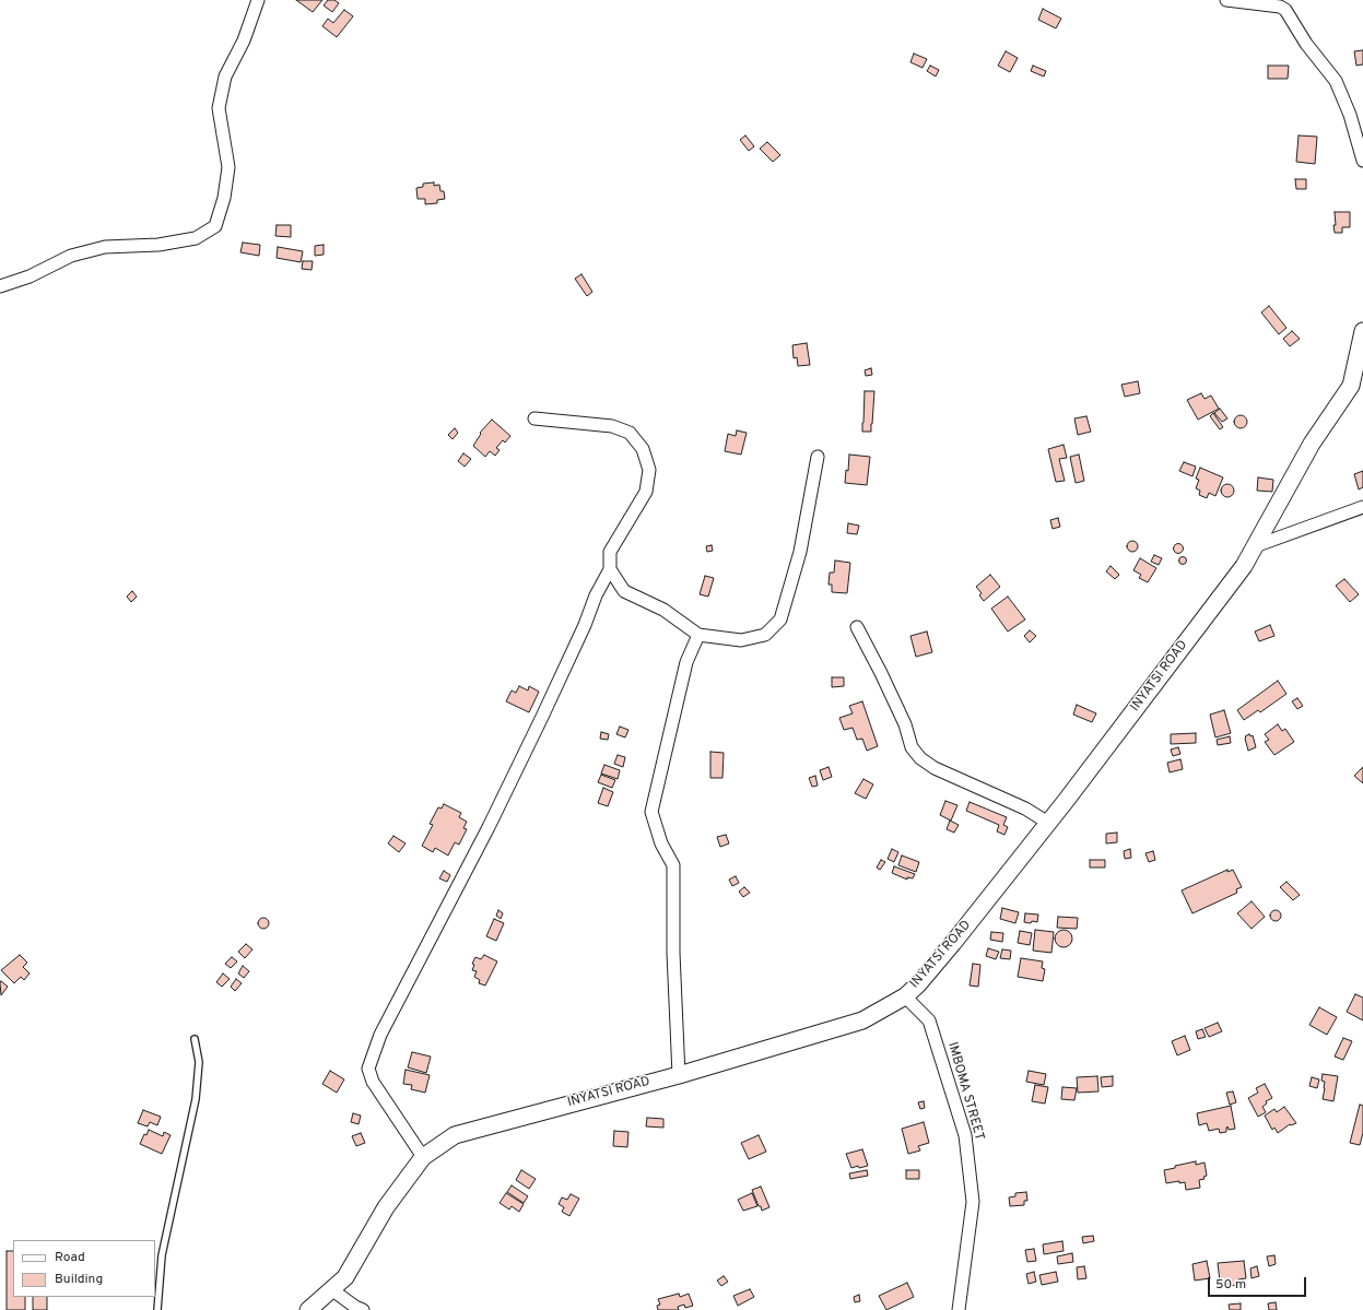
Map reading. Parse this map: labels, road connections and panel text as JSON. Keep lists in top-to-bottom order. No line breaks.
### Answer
{"streets":{"street":["INYATSI ROAD","IMBOMA STREET"]},"crossings":[["INYATSI ROAD","IMBOMA STREET"]],"legend":["Road","Building"],"scale_bar":"50 m"}
